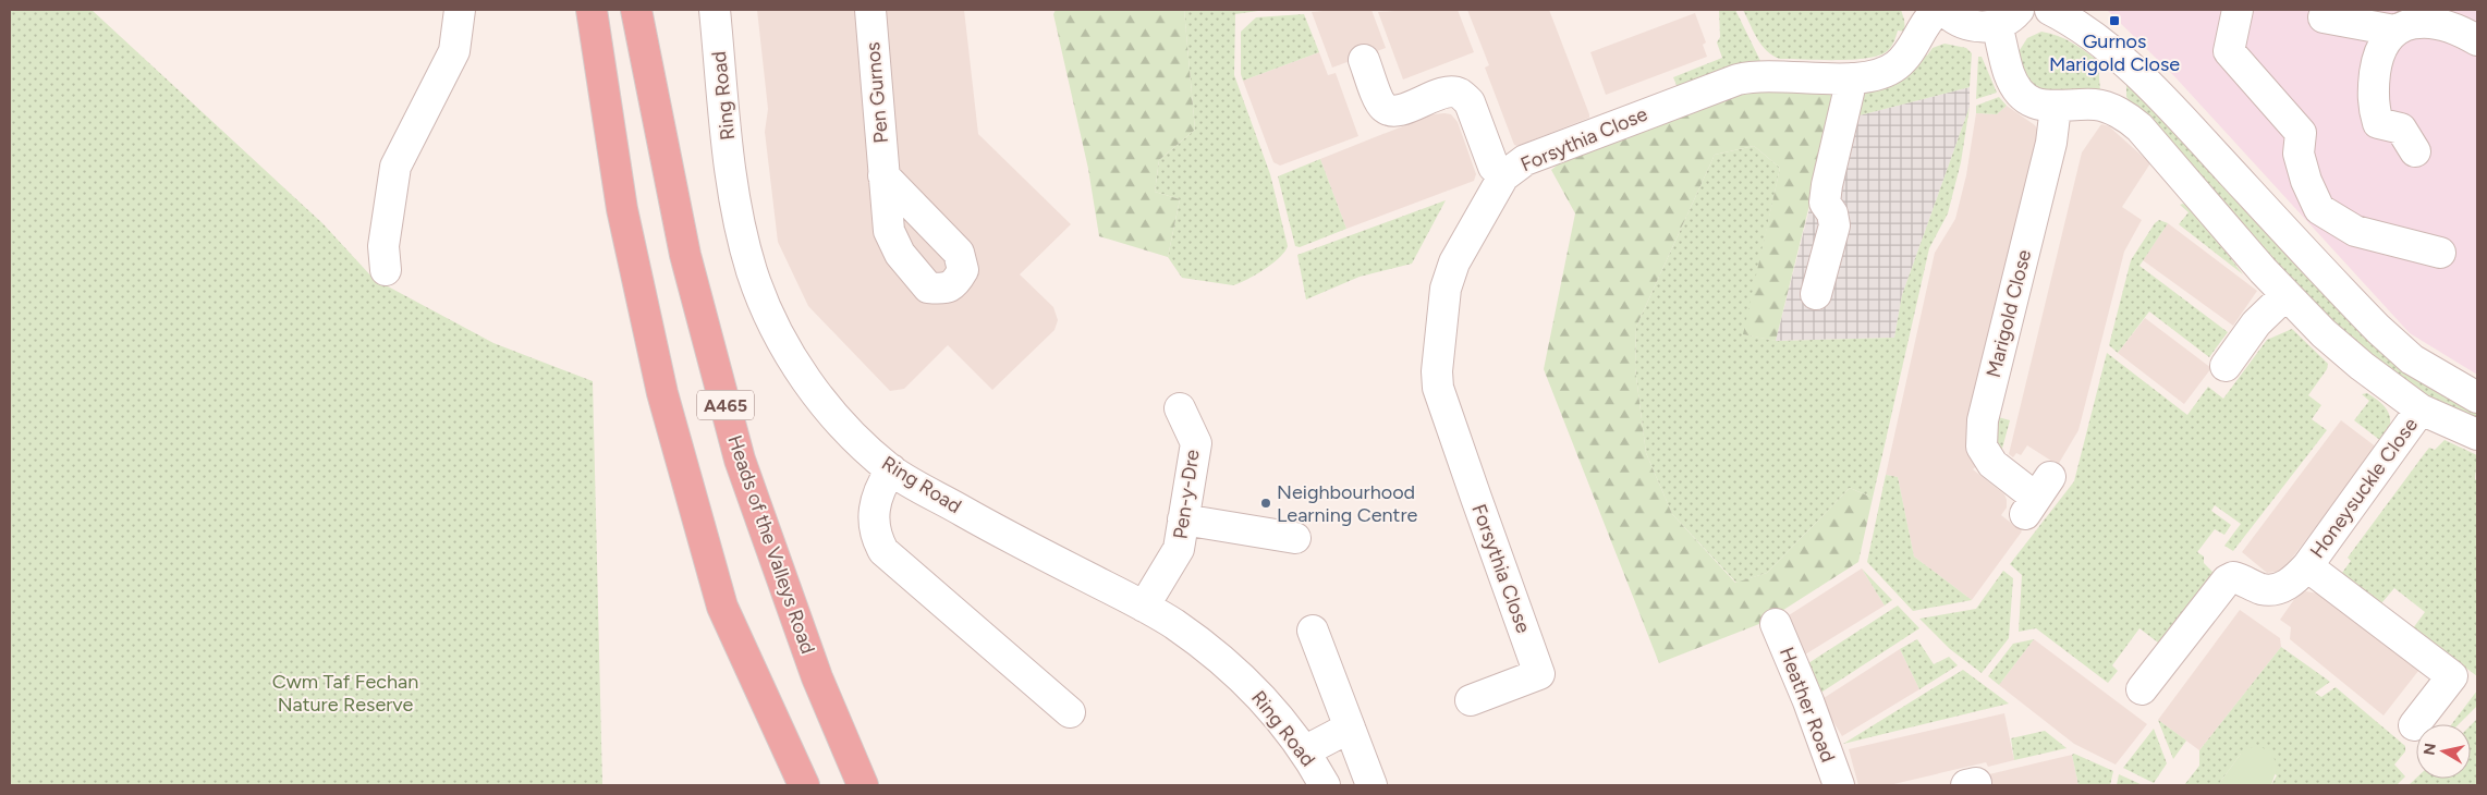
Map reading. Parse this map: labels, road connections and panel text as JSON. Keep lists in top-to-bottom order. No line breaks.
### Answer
{"streets":{"highway":["A465","Heads of the Valleys Road"],"street":["Pen Gurnos","Ring Road","Forsythia Close","Marigold Close","Honeysuckle Close","Pen-y-Dre","Heather Road"]},"crossings":[["Ring Road","Pen-y-Dre"]],"parks":["Cwm Taf Fechan Nature Reserve"],"places":{"transit":["Gurnos Marigold Close"],"other":["Neighbourhood Learning Centre"]},"north":"left"}
